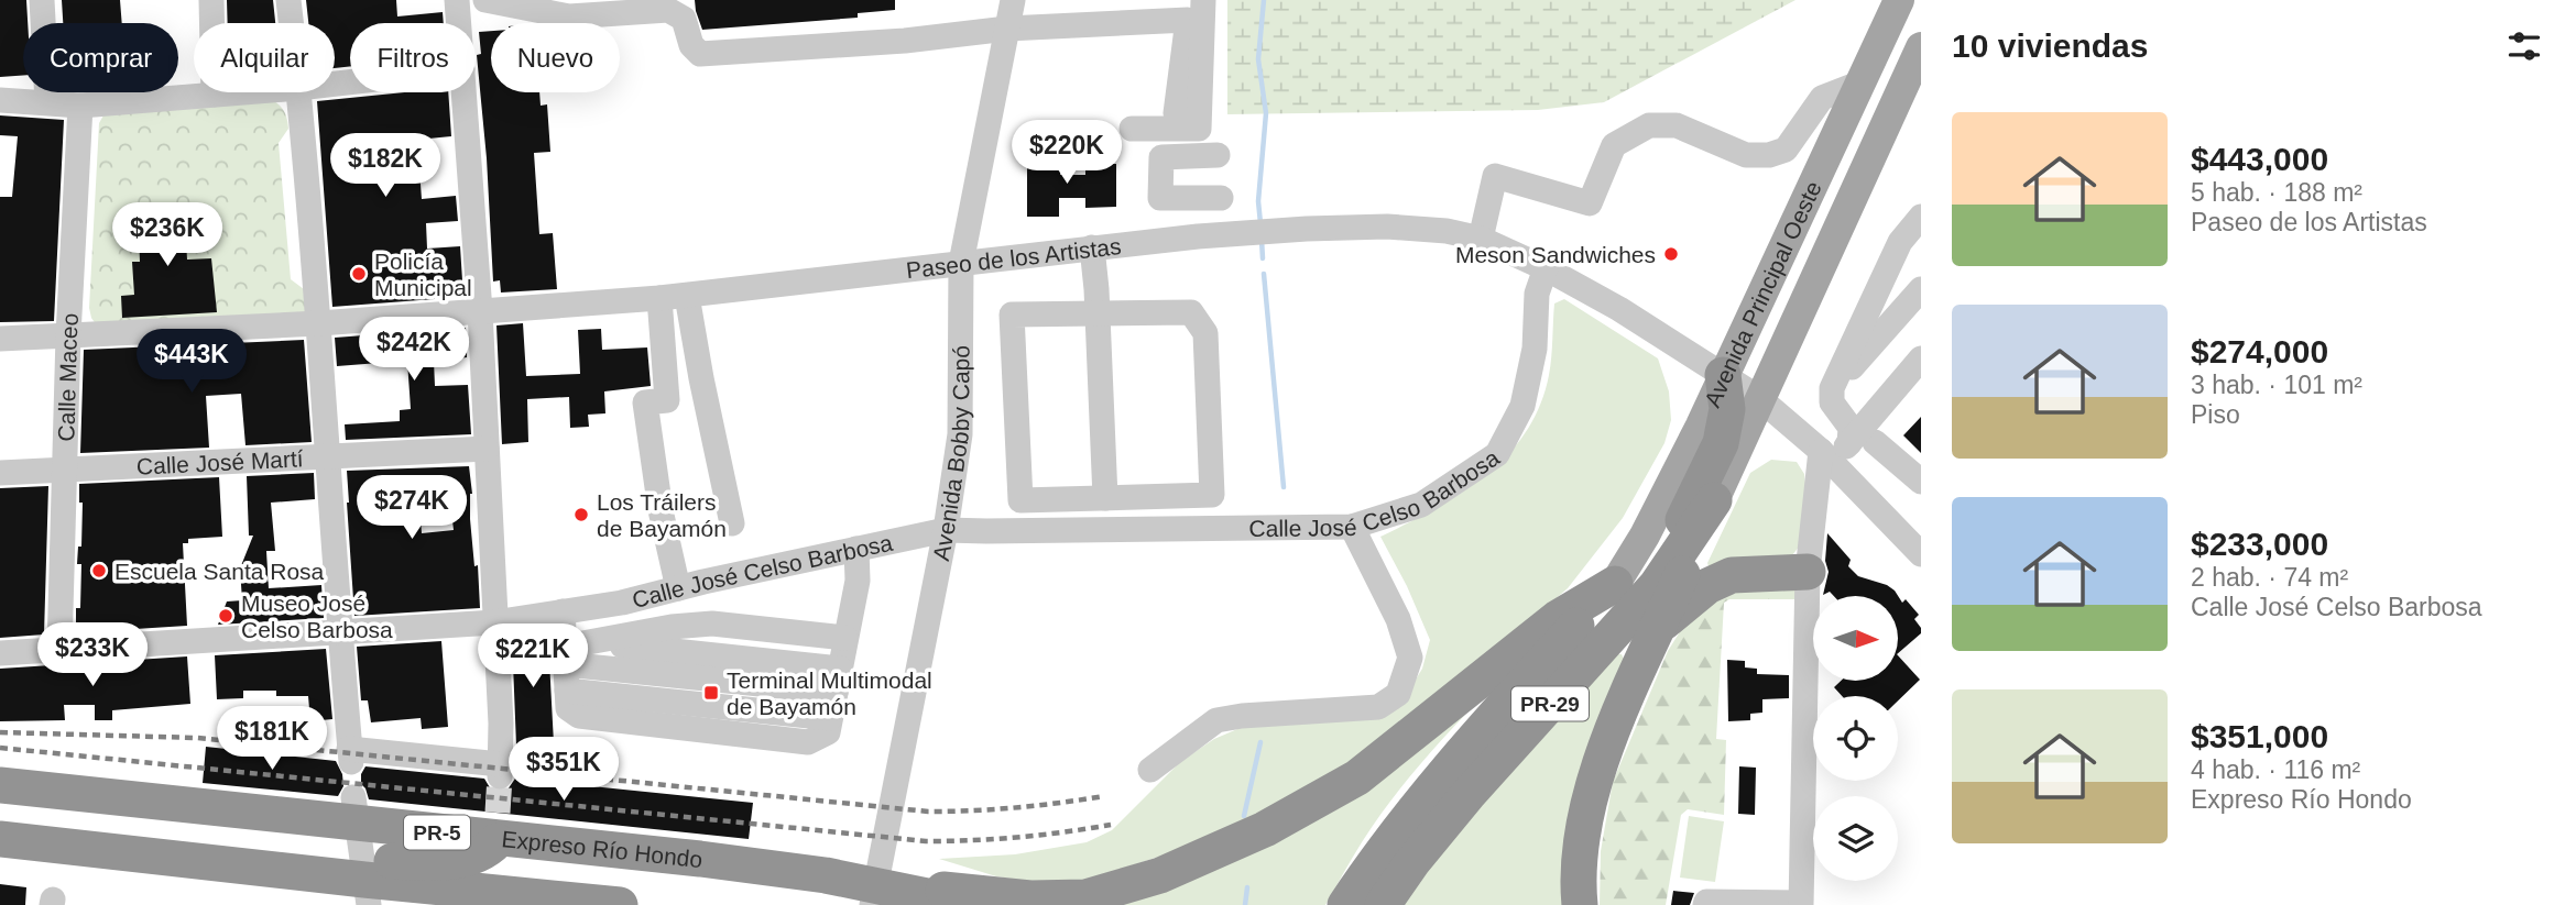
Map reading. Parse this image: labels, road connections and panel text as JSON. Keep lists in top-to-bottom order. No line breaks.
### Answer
{"streets":{"highway":["PR-29","PR-5","Expreso Río Hondo"],"main road":["Avenida Principal Oeste"],"street":["Paseo de los Artistas","Calle Maceo","Avenida Bobby Capó","Calle José Martí","Calle José Celso Barbosa"]},"crossings":[["Paseo de los Artistas","Avenida Principal Oeste"],["Paseo de los Artistas","Calle Maceo"],["Paseo de los Artistas","Avenida Bobby Capó"],["Paseo de los Artistas","Calle José Celso Barbosa"],["Avenida Principal Oeste","PR-29"],["Calle Maceo","Calle José Martí"],["Calle Maceo","Calle José Celso Barbosa"],["Avenida Bobby Capó","Calle José Celso Barbosa"],["Avenida Bobby Capó","Expreso Río Hondo"]],"places":{"other":["Meson Sandwiches","Policía Municipal","Los Tráilers de Bayamón","Escuela Santa Rosa","Museo José Celso Barbosa"],"transit":["Terminal Multimodal de Bayamón"]},"north":"right","page":{"heading":"10 viviendas","chip":["Comprar","Alquilar","Filtros","Nuevo"],"list":[{"name":"$443,000","note":"5 hab. · 188 m² · Paseo de los Artistas"},{"name":"$274,000","note":"3 hab. · 101 m² · Piso"},{"name":"$233,000","note":"2 hab. · 74 m² · Calle José Celso Barbosa"},{"name":"$351,000","note":"4 hab. · 116 m² · Expreso Río Hondo"}],"price":["$220K","$182K","$236K","$242K","$443K","$274K","$233K","$221K","$181K","$351K"]}}
